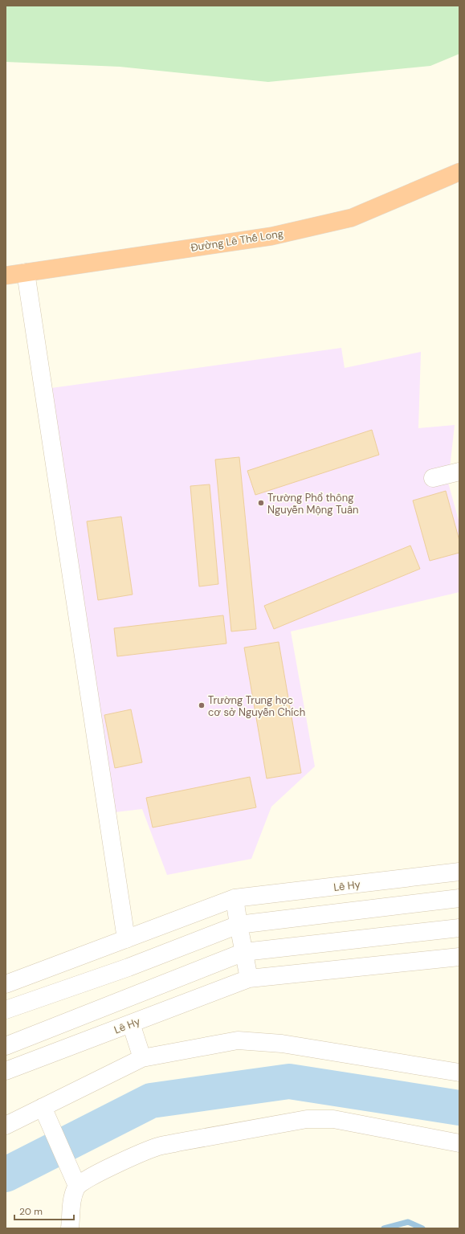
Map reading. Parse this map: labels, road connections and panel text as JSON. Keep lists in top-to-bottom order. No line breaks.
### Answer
{"streets":{"highway":["Đường Lê Thế Long"],"street":["Lê Hy"]},"places":["Trường Phổ thông Nguyễn Mộng Tuân","Trường Trung học cơ sở Nguyễn Chích"],"scale_bar":"20 m"}
